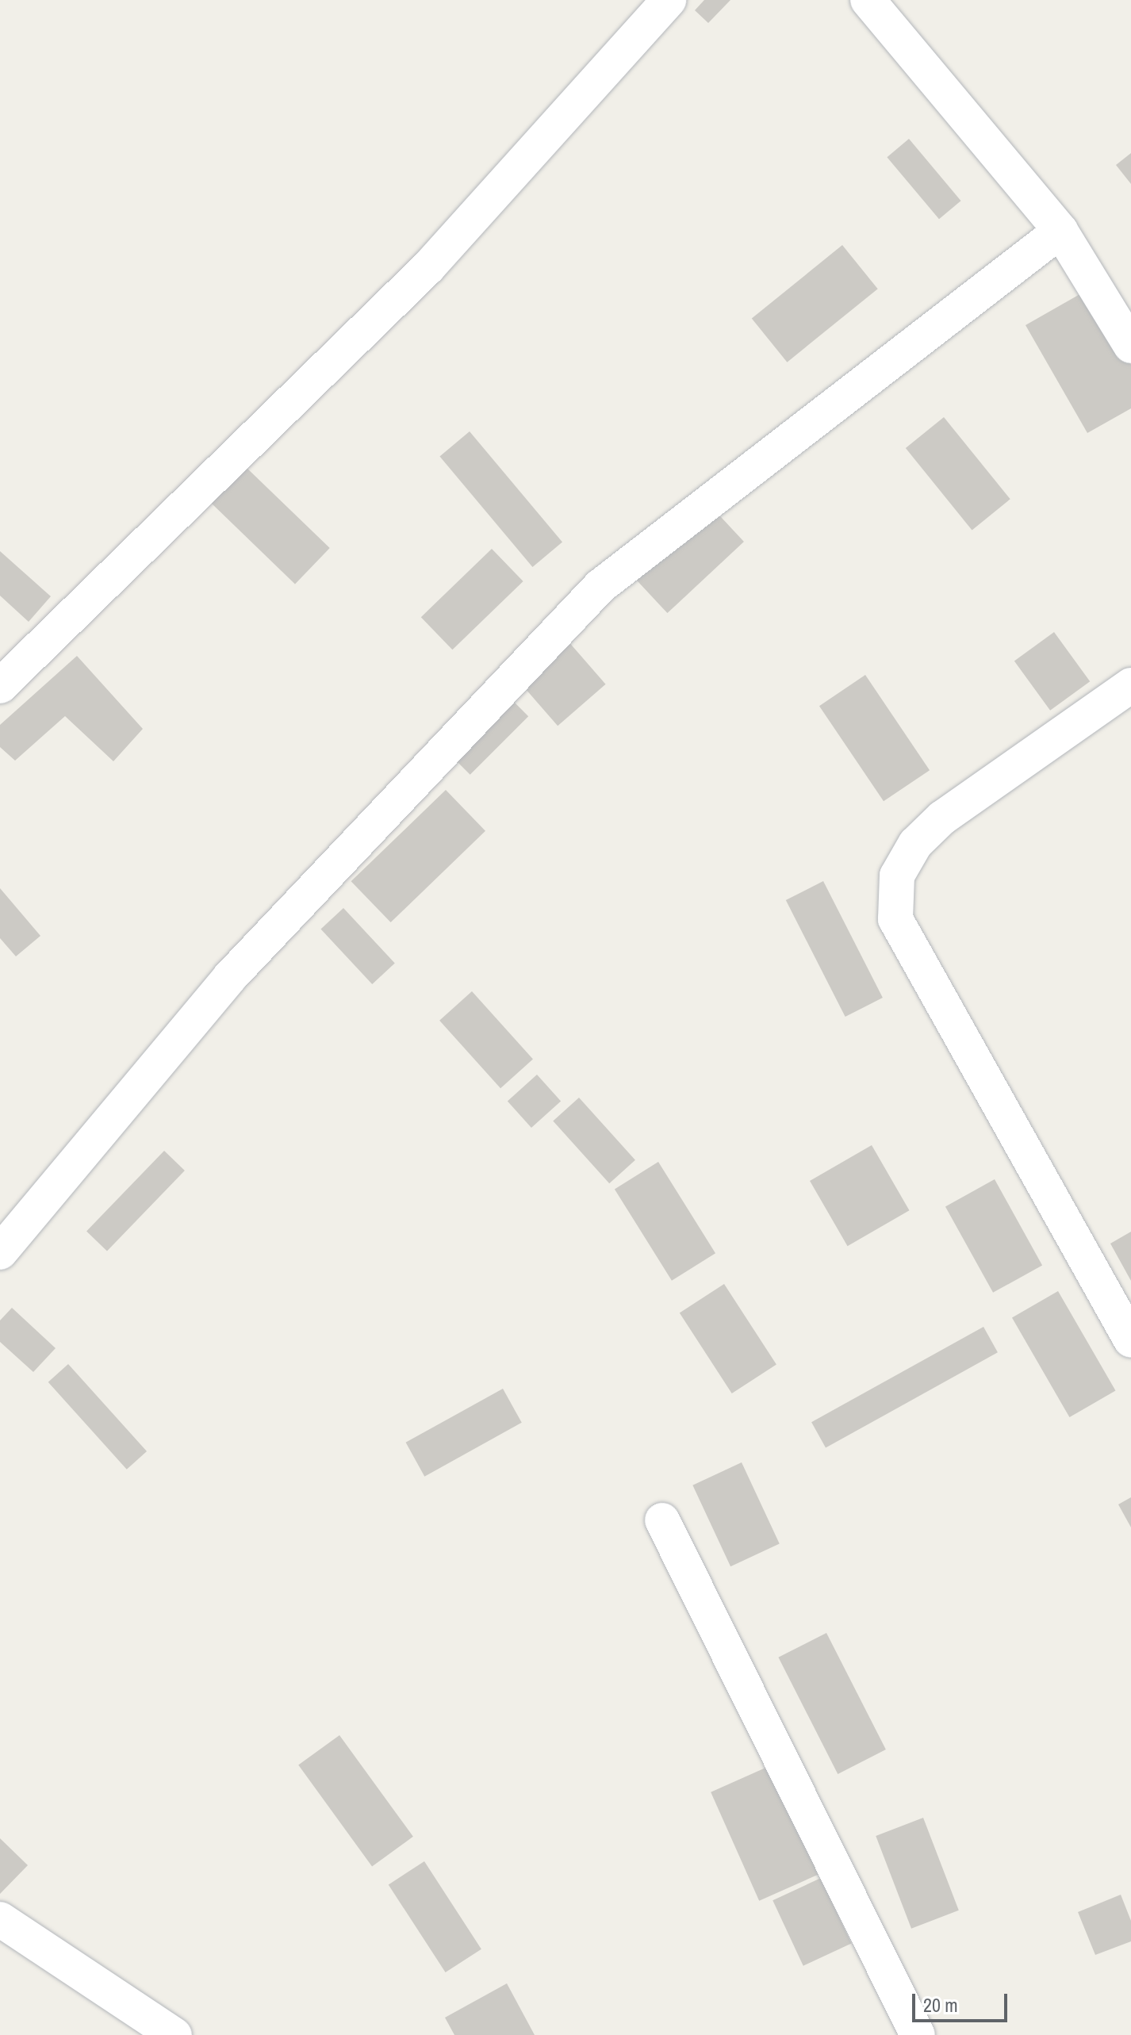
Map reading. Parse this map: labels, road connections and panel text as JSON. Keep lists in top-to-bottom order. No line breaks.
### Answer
{"scale_bar":"20 m"}
